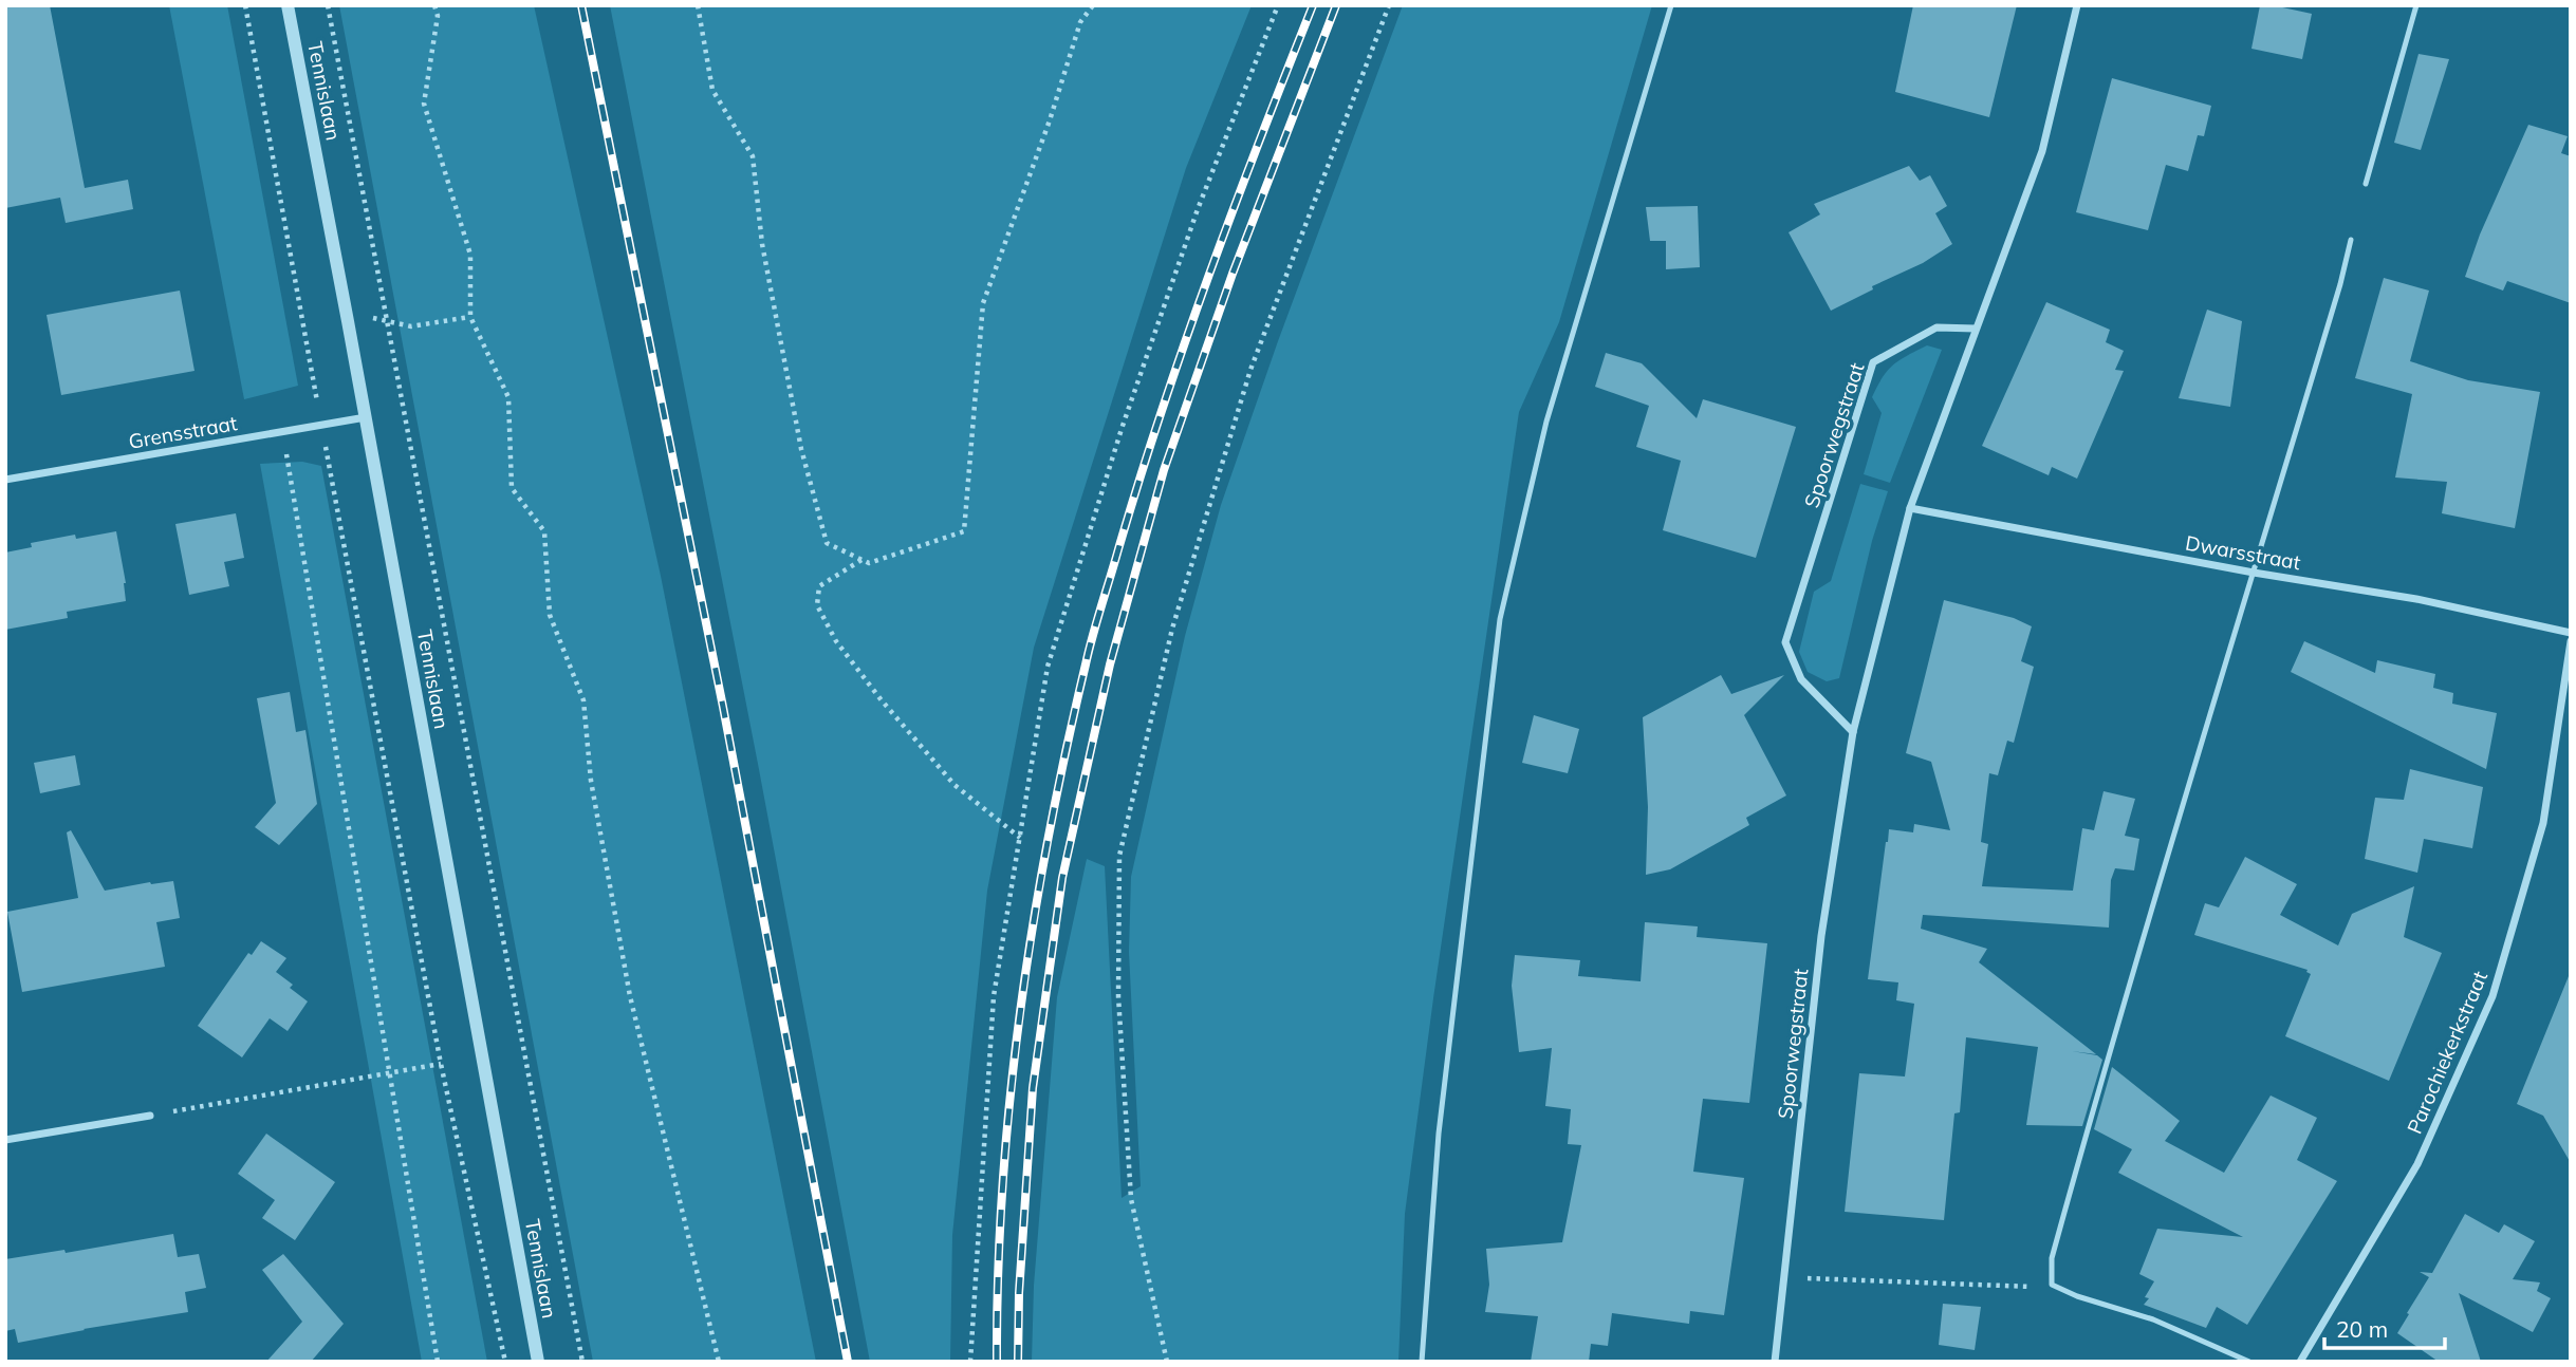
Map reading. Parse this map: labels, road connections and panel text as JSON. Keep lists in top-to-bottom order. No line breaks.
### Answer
{"streets":{"street":["Tennislaan","Grensstraat","Spoorwegstraat","Dwarsstraat","Parochiekerkstraat"]},"crossings":[["Tennislaan","Grensstraat"],["Spoorwegstraat","Dwarsstraat"]],"scale_bar":"20 m"}
